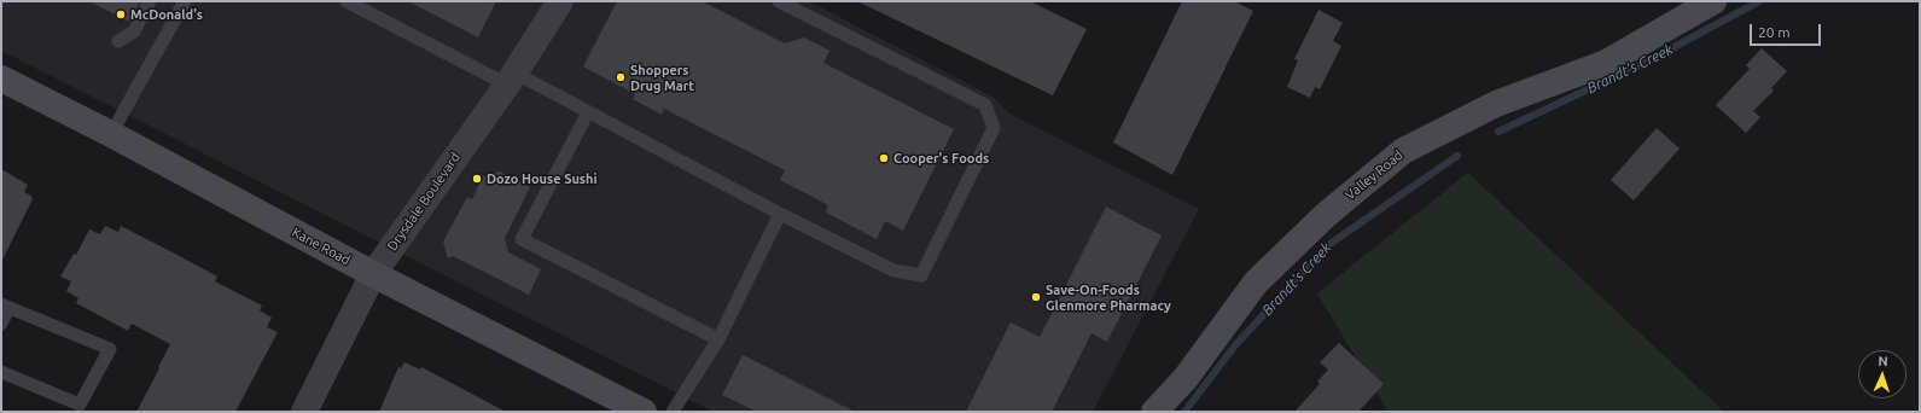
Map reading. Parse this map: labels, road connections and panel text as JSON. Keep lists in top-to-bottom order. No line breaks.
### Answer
{"streets":{"street":["Valley Road","Drysdale Boulevard","Kane Road"]},"crossings":[["Drysdale Boulevard","Kane Road"]],"water":["Brandt's Creek"],"places":["McDonald's","Shoppers Drug Mart","Cooper's Foods","Dozo House Sushi","Save-On-Foods Glenmore Pharmacy"],"scale_bar":"20 m","north":"top"}
